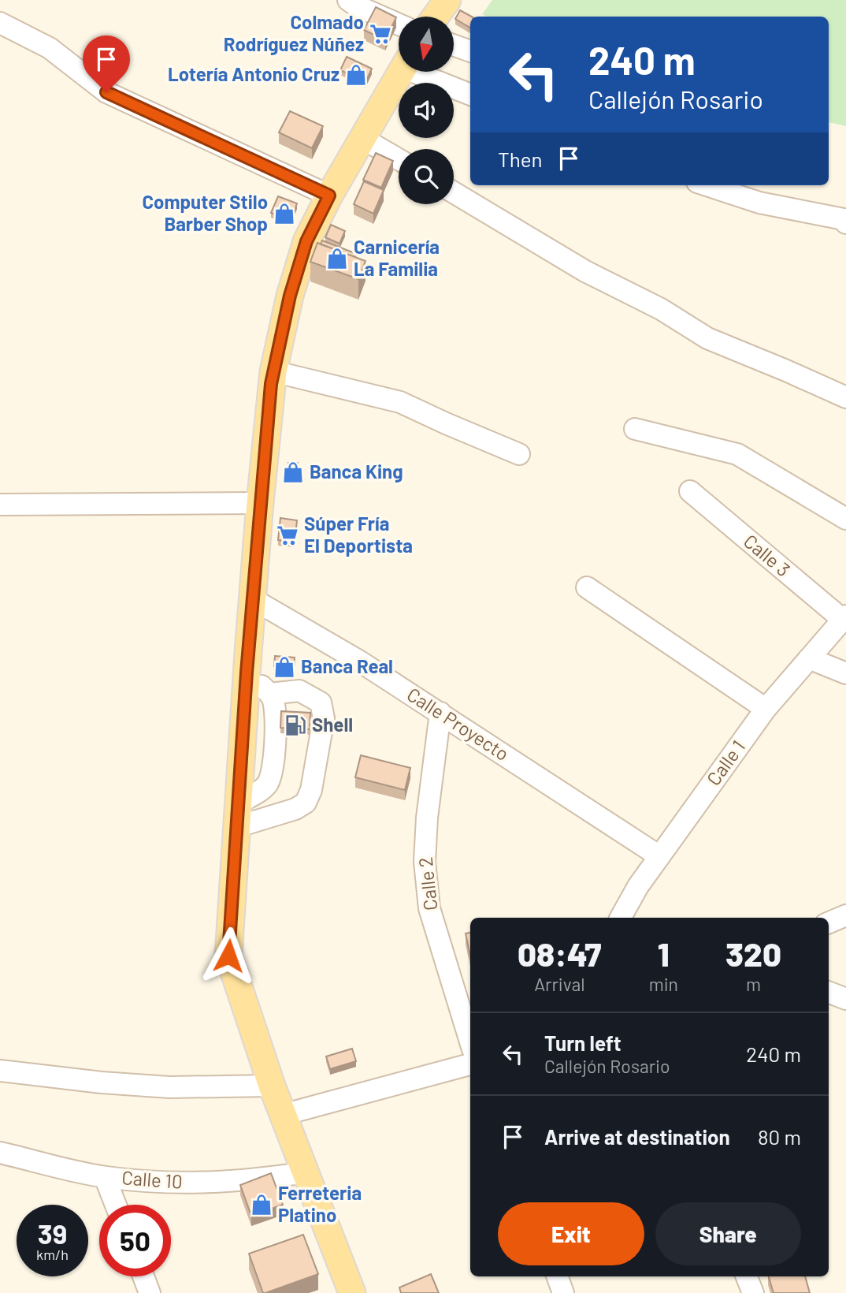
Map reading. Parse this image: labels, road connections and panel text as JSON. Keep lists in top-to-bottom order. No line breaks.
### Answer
{"streets":{"street":["Calle 3","Calle Proyecto","Calle 1","Calle 2","Calle 10"]},"crossings":[["Calle 3","Calle 1"],["Calle Proyecto","Calle 1"],["Calle Proyecto","Calle 2"]],"places":{"supermarket":["Colmado Rodríguez Núñez","Súper Fría El Deportista"],"shop":["Lotería Antonio Cruz","Computer Stilo Barber Shop","Carnicería La Familia","Banca King","Banca Real","Ferreteria Platino"],"fuel station":["Shell"]},"north":"bottom","page":{"turn":["240 m","Callejón Rosario"],"then":"Then","eta":["08:47","Arrival","1","min","320","m"],"list":[{"name":"Turn left","note":"Callejón Rosario","value":"240 m"},{"name":"Arrive at destination","value":"80 m"}],"buttons":["Exit","Share"],"speed":"39 km/h","limit":"50"}}
